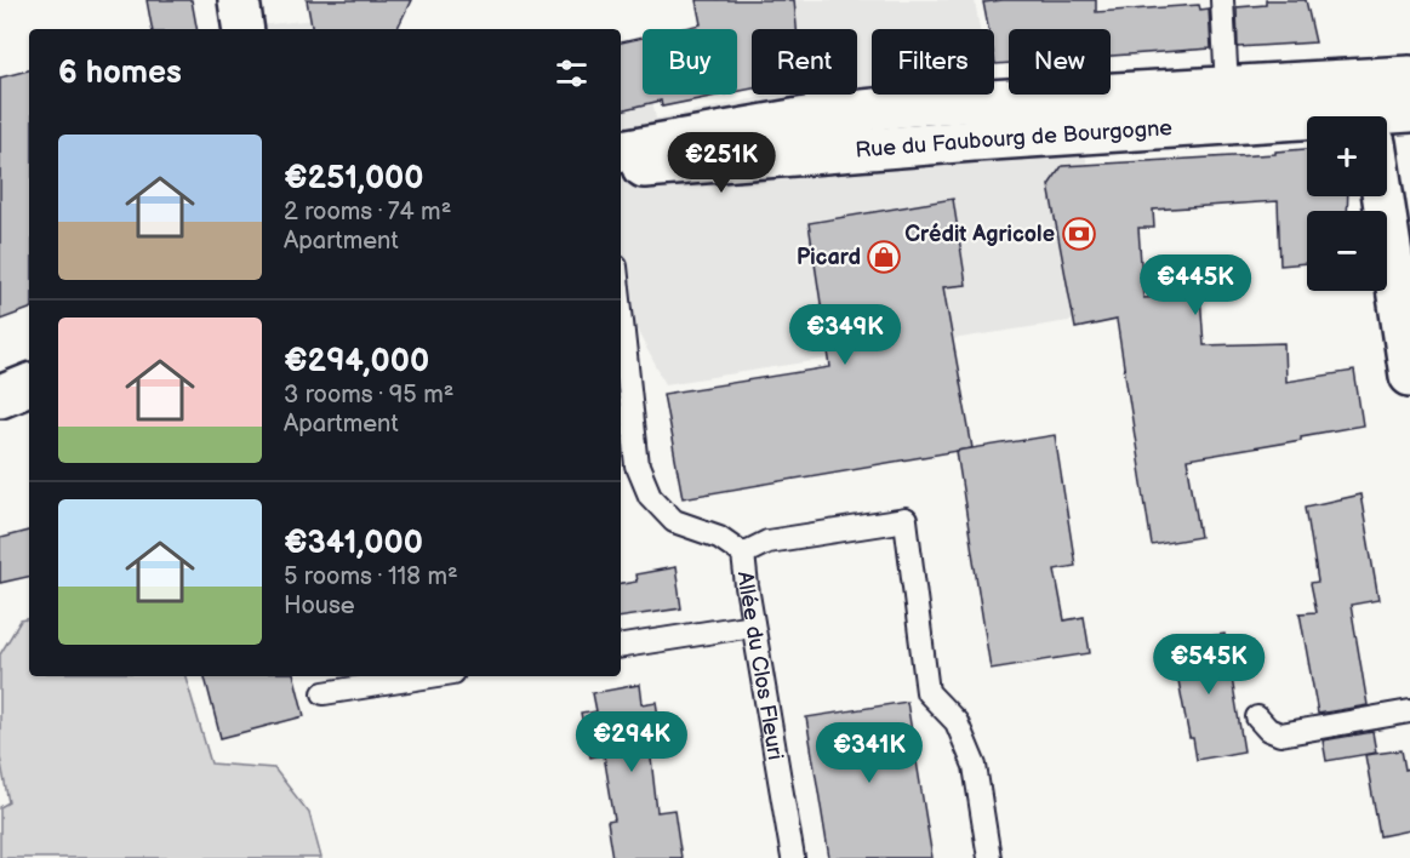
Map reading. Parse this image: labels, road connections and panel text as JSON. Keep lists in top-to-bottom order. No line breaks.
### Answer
{"streets":{"main road":["Rue du Faubourg de Bourgogne"],"lane":["Allée du Clos Fleuri"]},"places":{"bank":["Crédit Agricole"],"shop":["Picard"]},"page":{"chip":["Buy","Rent","Filters","New"],"heading":"6 homes","map_buttons":["+","−"],"list":[{"name":"€251,000","note":"2 rooms · 74 m² · Apartment"},{"name":"€294,000","note":"3 rooms · 95 m² · Apartment"},{"name":"€341,000","note":"5 rooms · 118 m² · House"}],"price":["€251K","€445K","€349K","€545K","€294K","€341K"]}}
